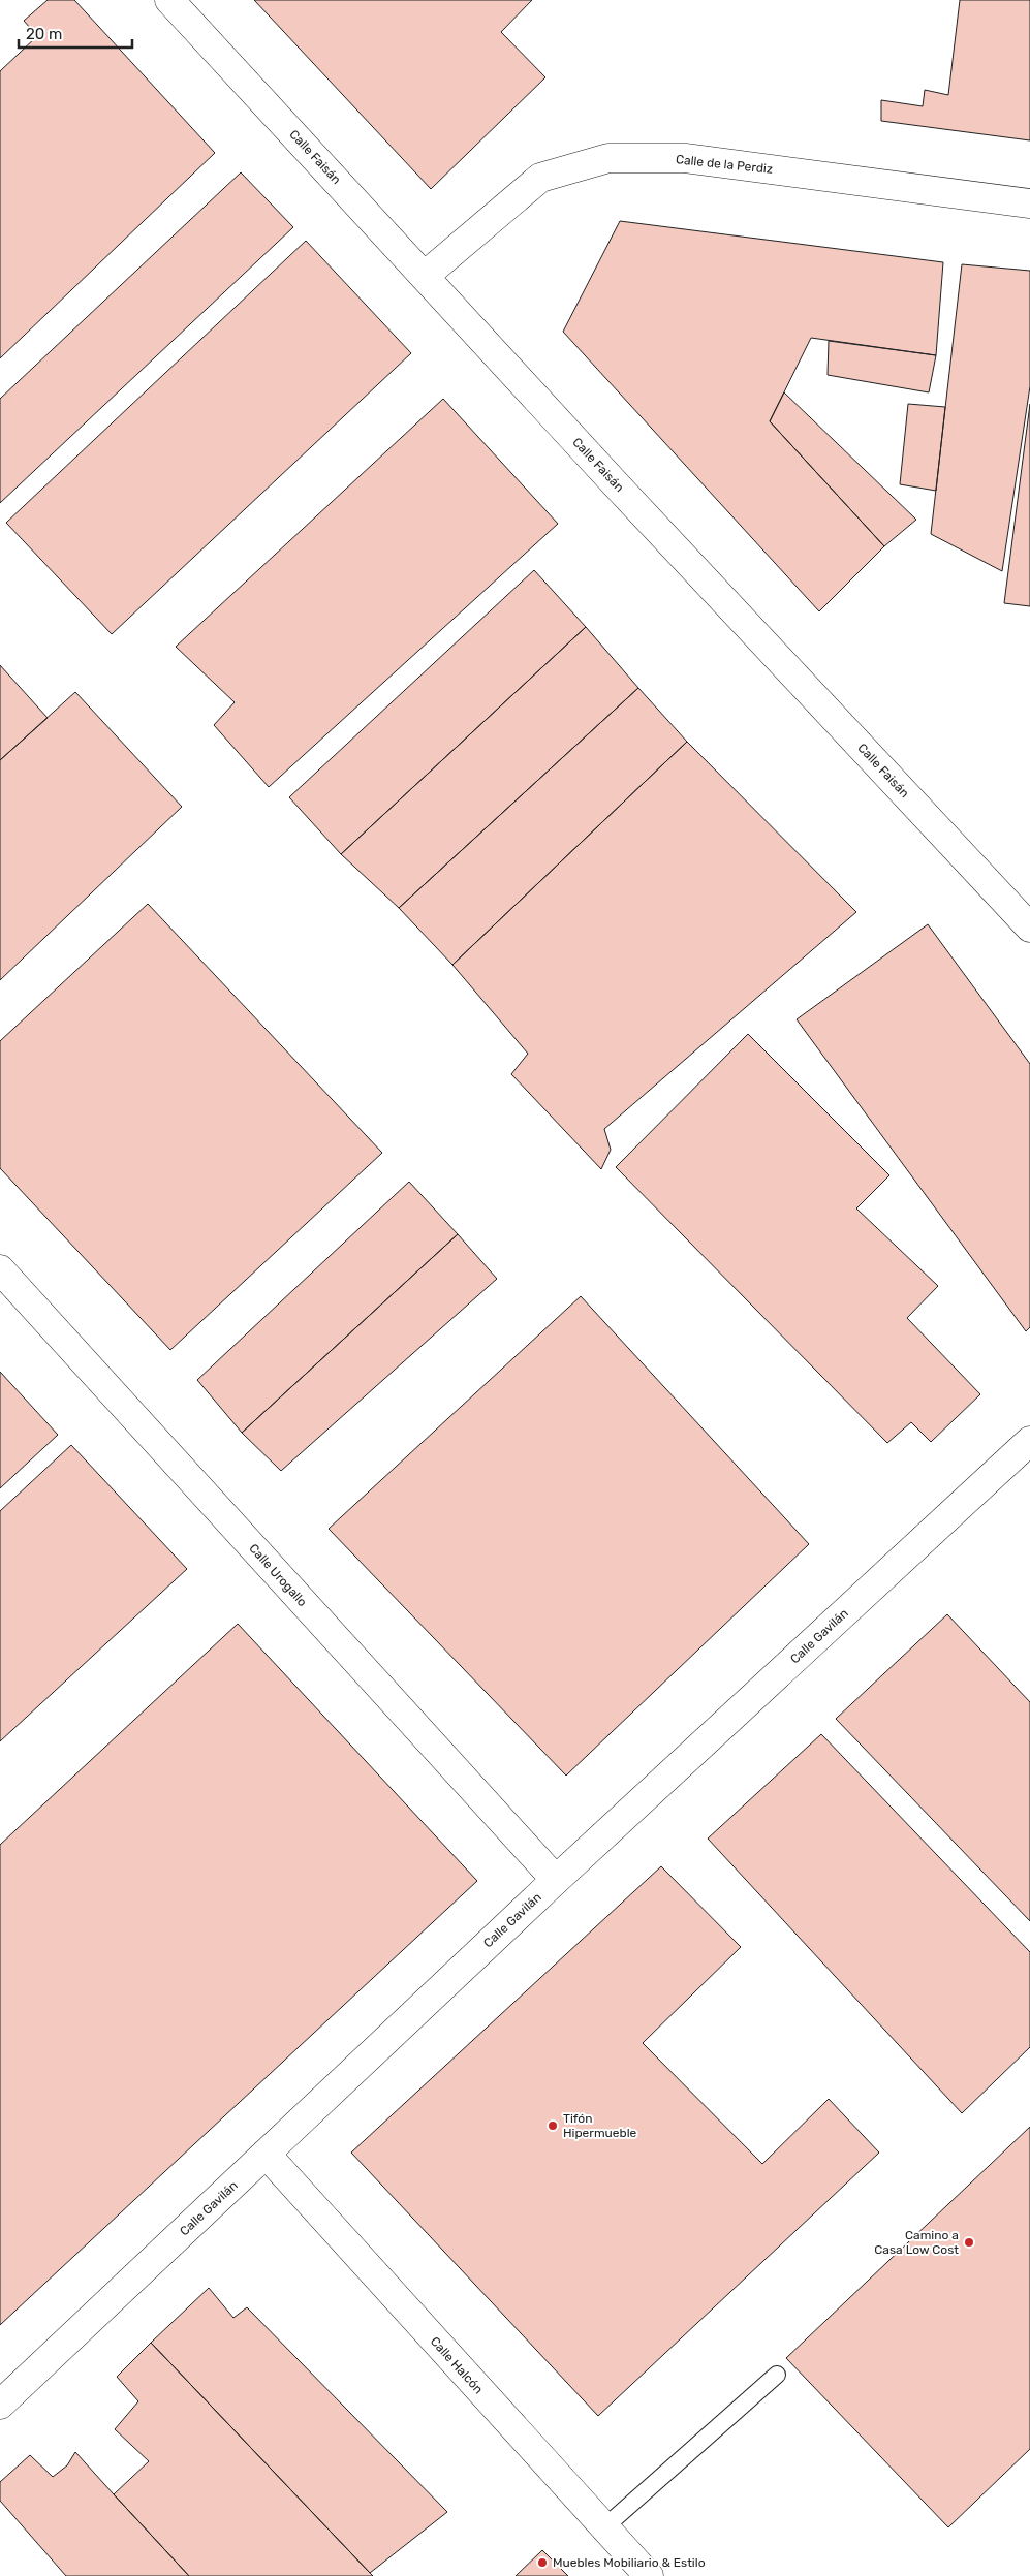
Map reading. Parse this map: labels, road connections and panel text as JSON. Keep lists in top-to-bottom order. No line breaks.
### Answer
{"streets":{"street":["Calle Faisán","Calle de la Perdiz","Calle Urogallo","Calle Gavilán","Calle Halcón"]},"crossings":[["Calle Faisán","Calle de la Perdiz"],["Calle Urogallo","Calle Gavilán"],["Calle Gavilán","Calle Halcón"]],"places":["Tifón Hipermueble","Camino a Casa Low Cost","Muebles Mobiliario & Estilo"],"scale_bar":"20 m"}
